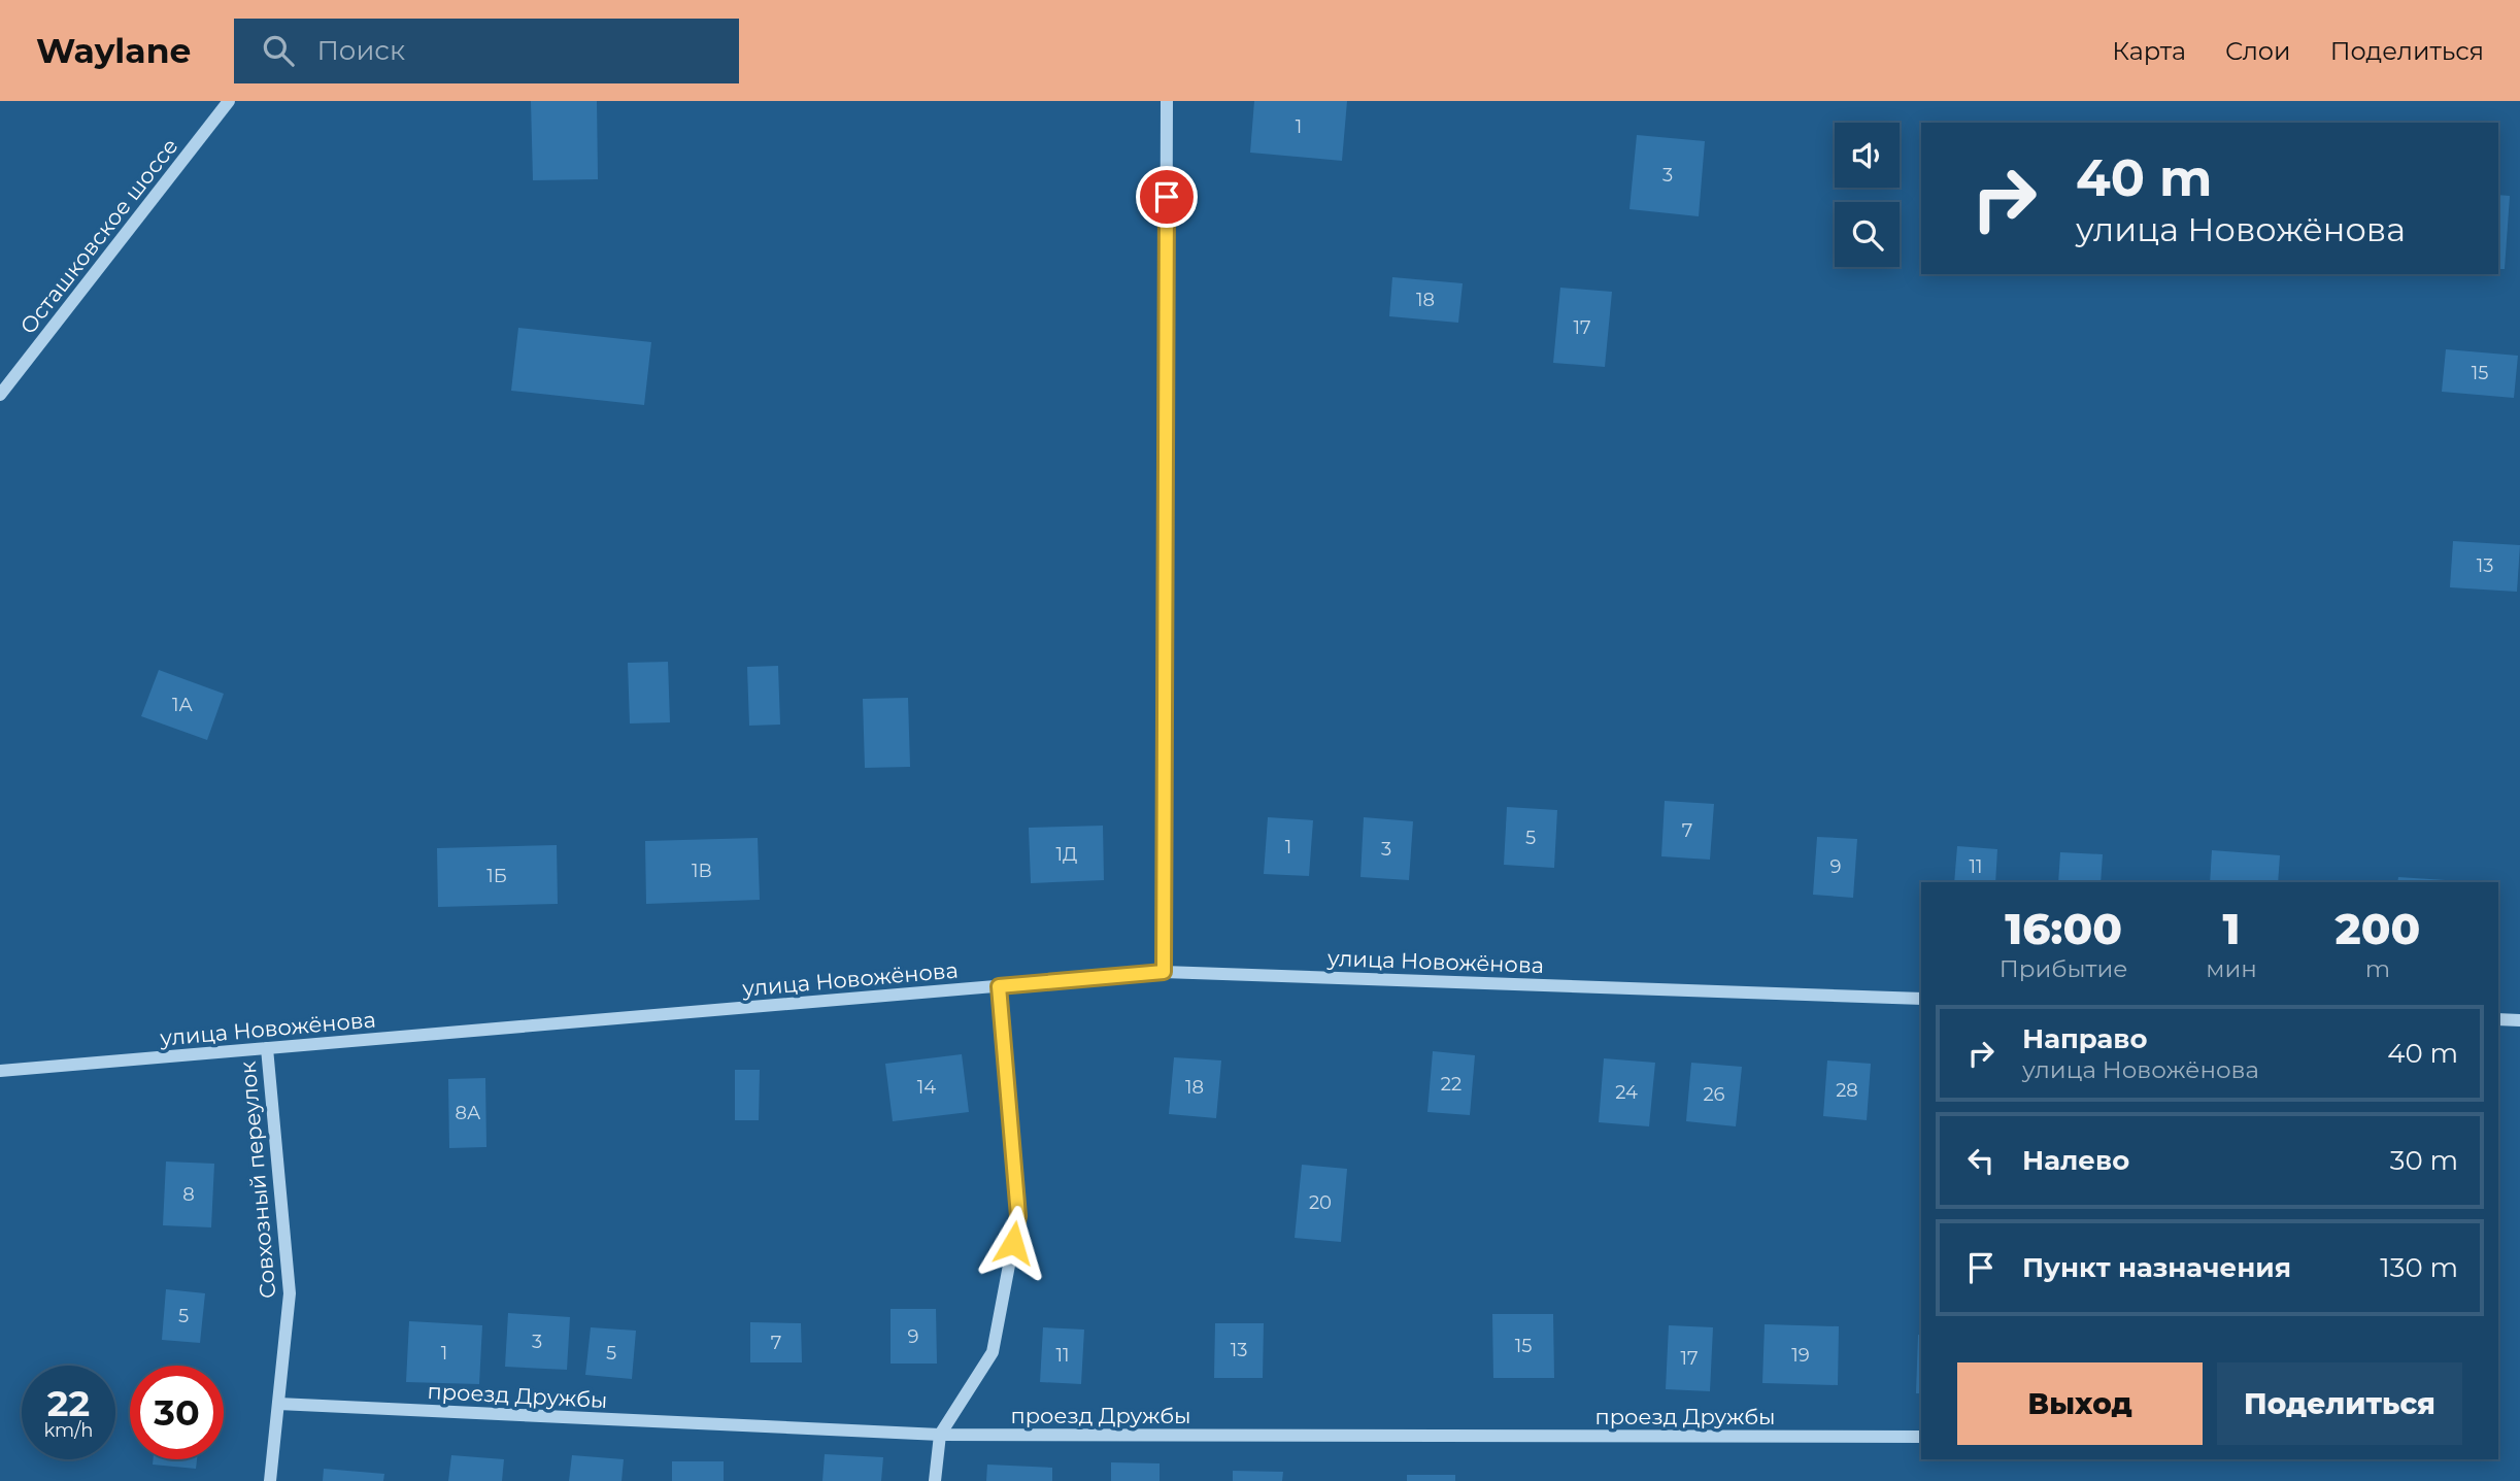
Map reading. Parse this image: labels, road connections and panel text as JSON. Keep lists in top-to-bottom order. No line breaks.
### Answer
{"streets":{"street":["Осташковское шоссе","улица Новожёнова","Совхозный переулок","проезд Дружбы"]},"crossings":[["улица Новожёнова","Совхозный переулок"],["Совхозный переулок","проезд Дружбы"]],"house_numbers":["1","3","18","17","15","13","1А","7","5","1","3","1Д","9","11","1В","1Б","22","14","18","28","24","26","8А","8","20","5","9","3","7","15","13","1","5","11","19","17"],"page":{"header":"Waylane","search":"Поиск","nav":["Карта","Слои","Поделиться"],"turn":["40 m","улица Новожёнова"],"eta":["16:00","Прибытие","1","мин","200","m"],"list":[{"name":"Направо","note":"улица Новожёнова","value":"40 m"},{"name":"Налево","value":"30 m"},{"name":"Пункт назначения","value":"130 m"}],"buttons":["Выход","Поделиться"],"speed":"22 km/h","limit":"30"}}
